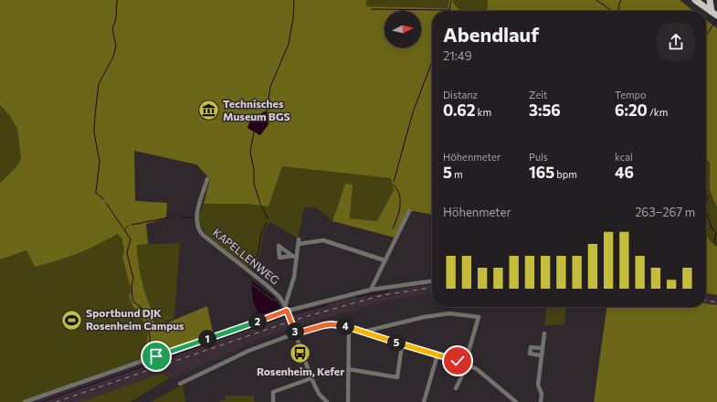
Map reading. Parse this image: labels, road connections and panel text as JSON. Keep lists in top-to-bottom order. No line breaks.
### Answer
{"streets":{"street":["KAPELLENWEG"]},"places":{"museum":["Technisches Museum BGS"],"sports":["Sportbund DJK Rosenheim Campus"],"bus stop":["Rosenheim, Kefer"]},"north":"right","page":{"heading":["Abendlauf","21:49"],"stats":[["Distanz","0.62 km"],["Zeit","3:56"],["Tempo","6:20 /km"],["Höhenmeter","5 m"],["Puls","165 bpm"],["kcal","46"]],"chart":["Höhenmeter","263–267 m"],"pins":["2","4","3","1","5"]}}
